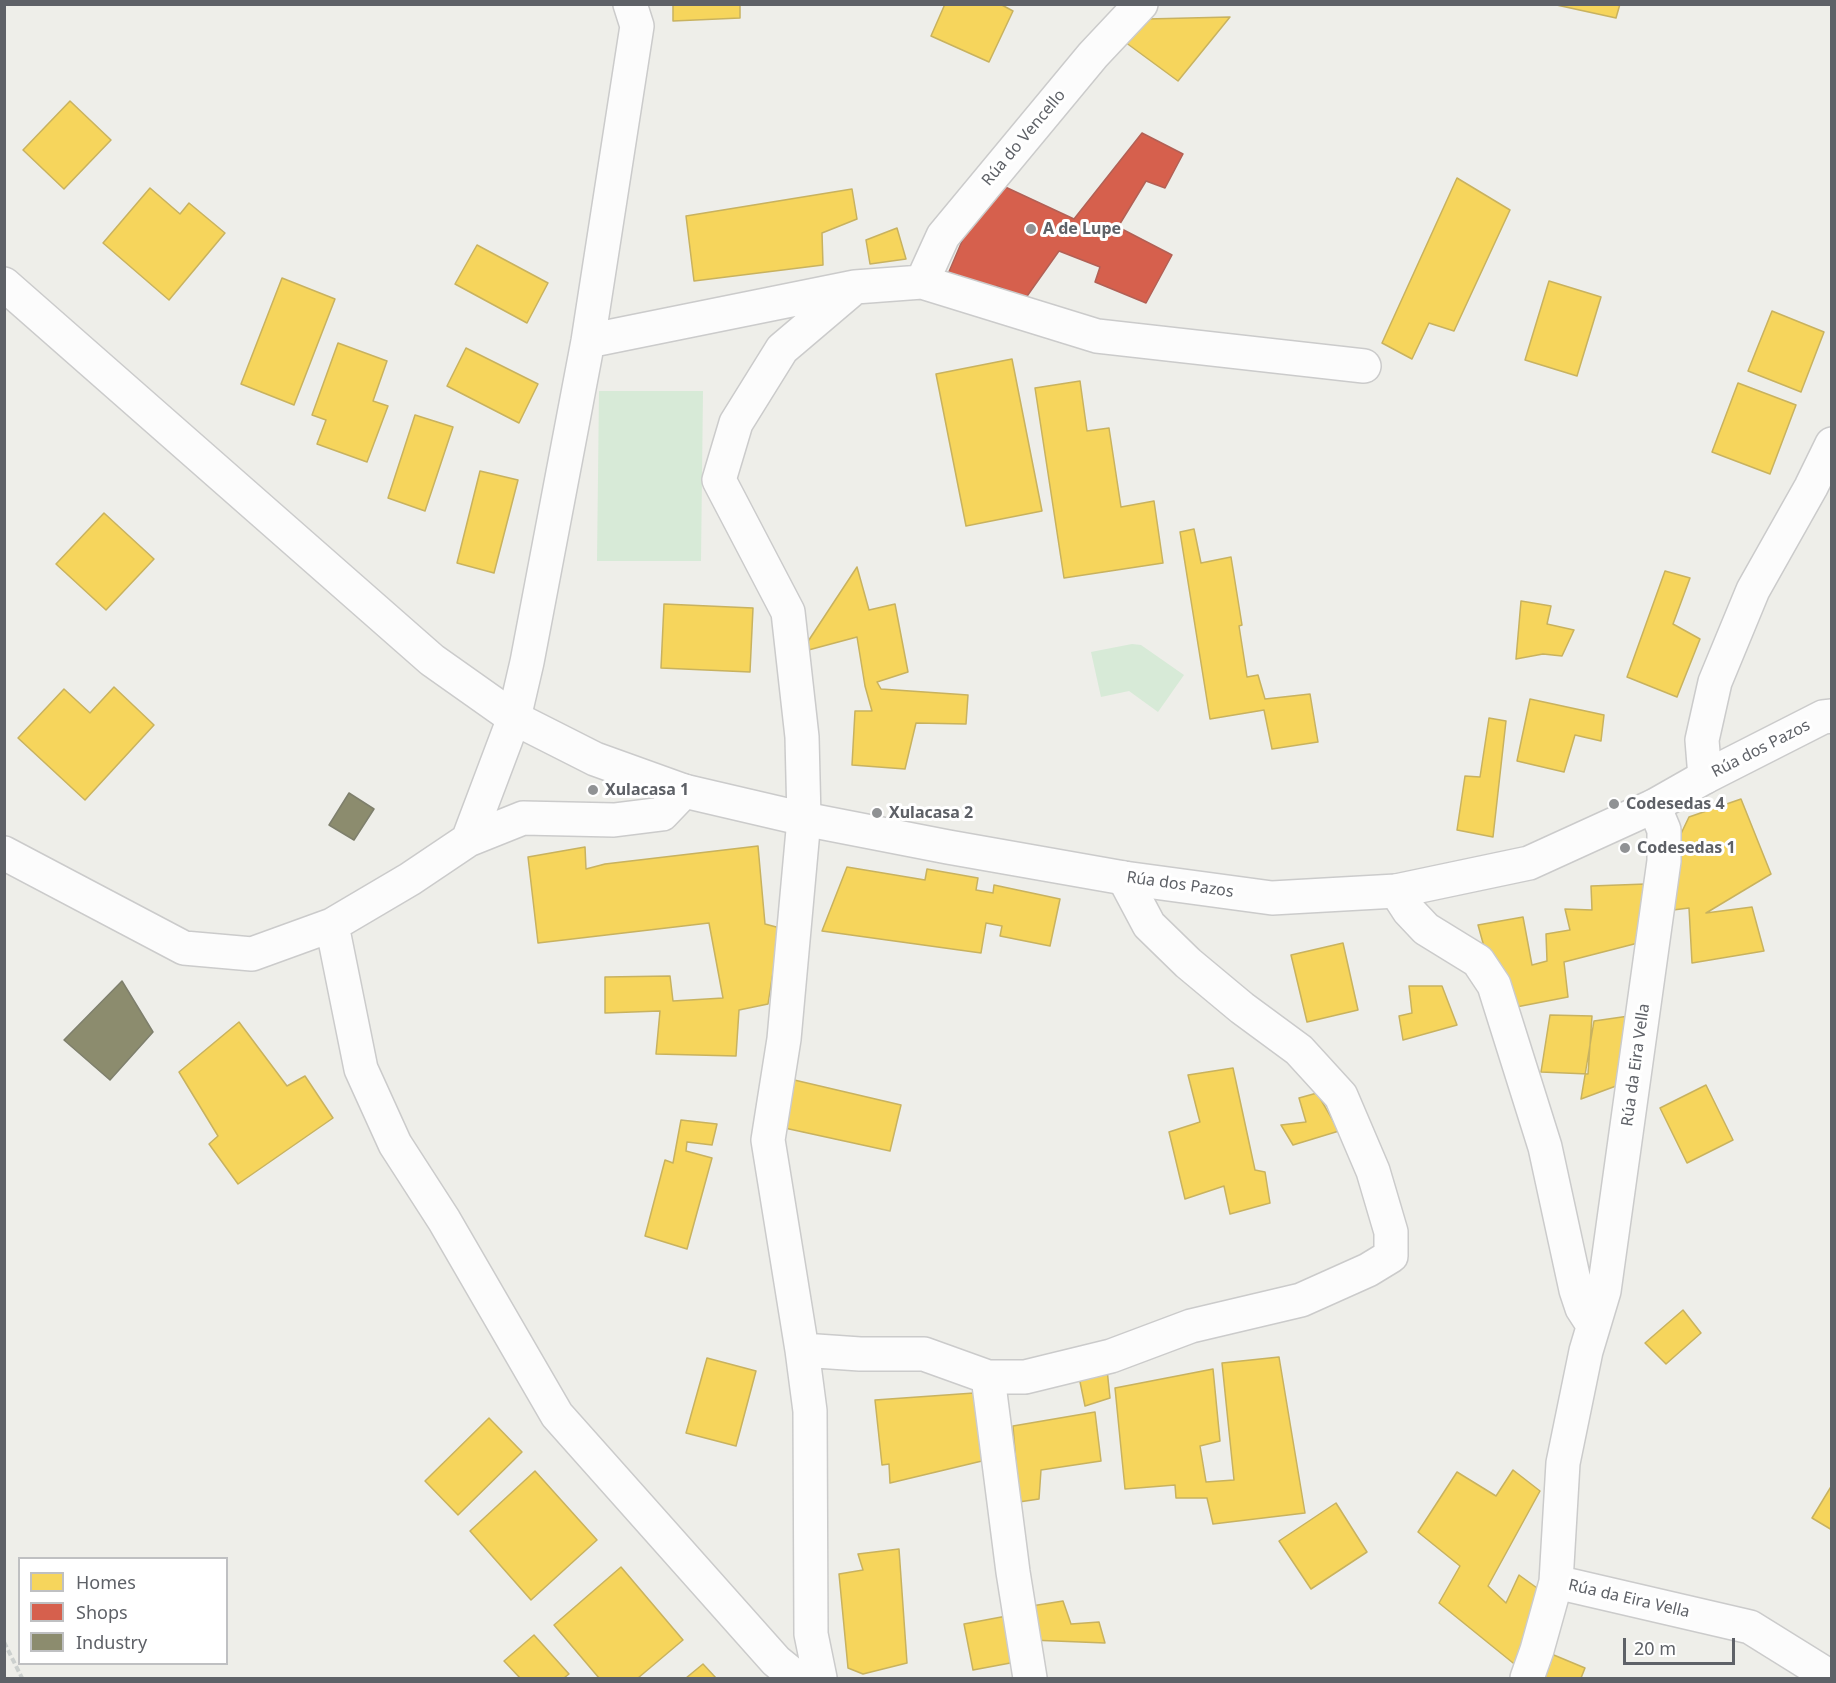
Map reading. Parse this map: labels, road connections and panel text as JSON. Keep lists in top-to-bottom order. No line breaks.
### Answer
{"streets":{"street":["Rúa do Vencello","Rúa dos Pazos","Rúa da Eira Vella"]},"crossings":[["Rúa dos Pazos","Rúa da Eira Vella"]],"places":["A de Lupe","Xulacasa 1","Codesedas 4","Xulacasa 2","Codesedas 1"],"legend":["Homes","Shops","Industry"],"scale_bar":"20 m"}
